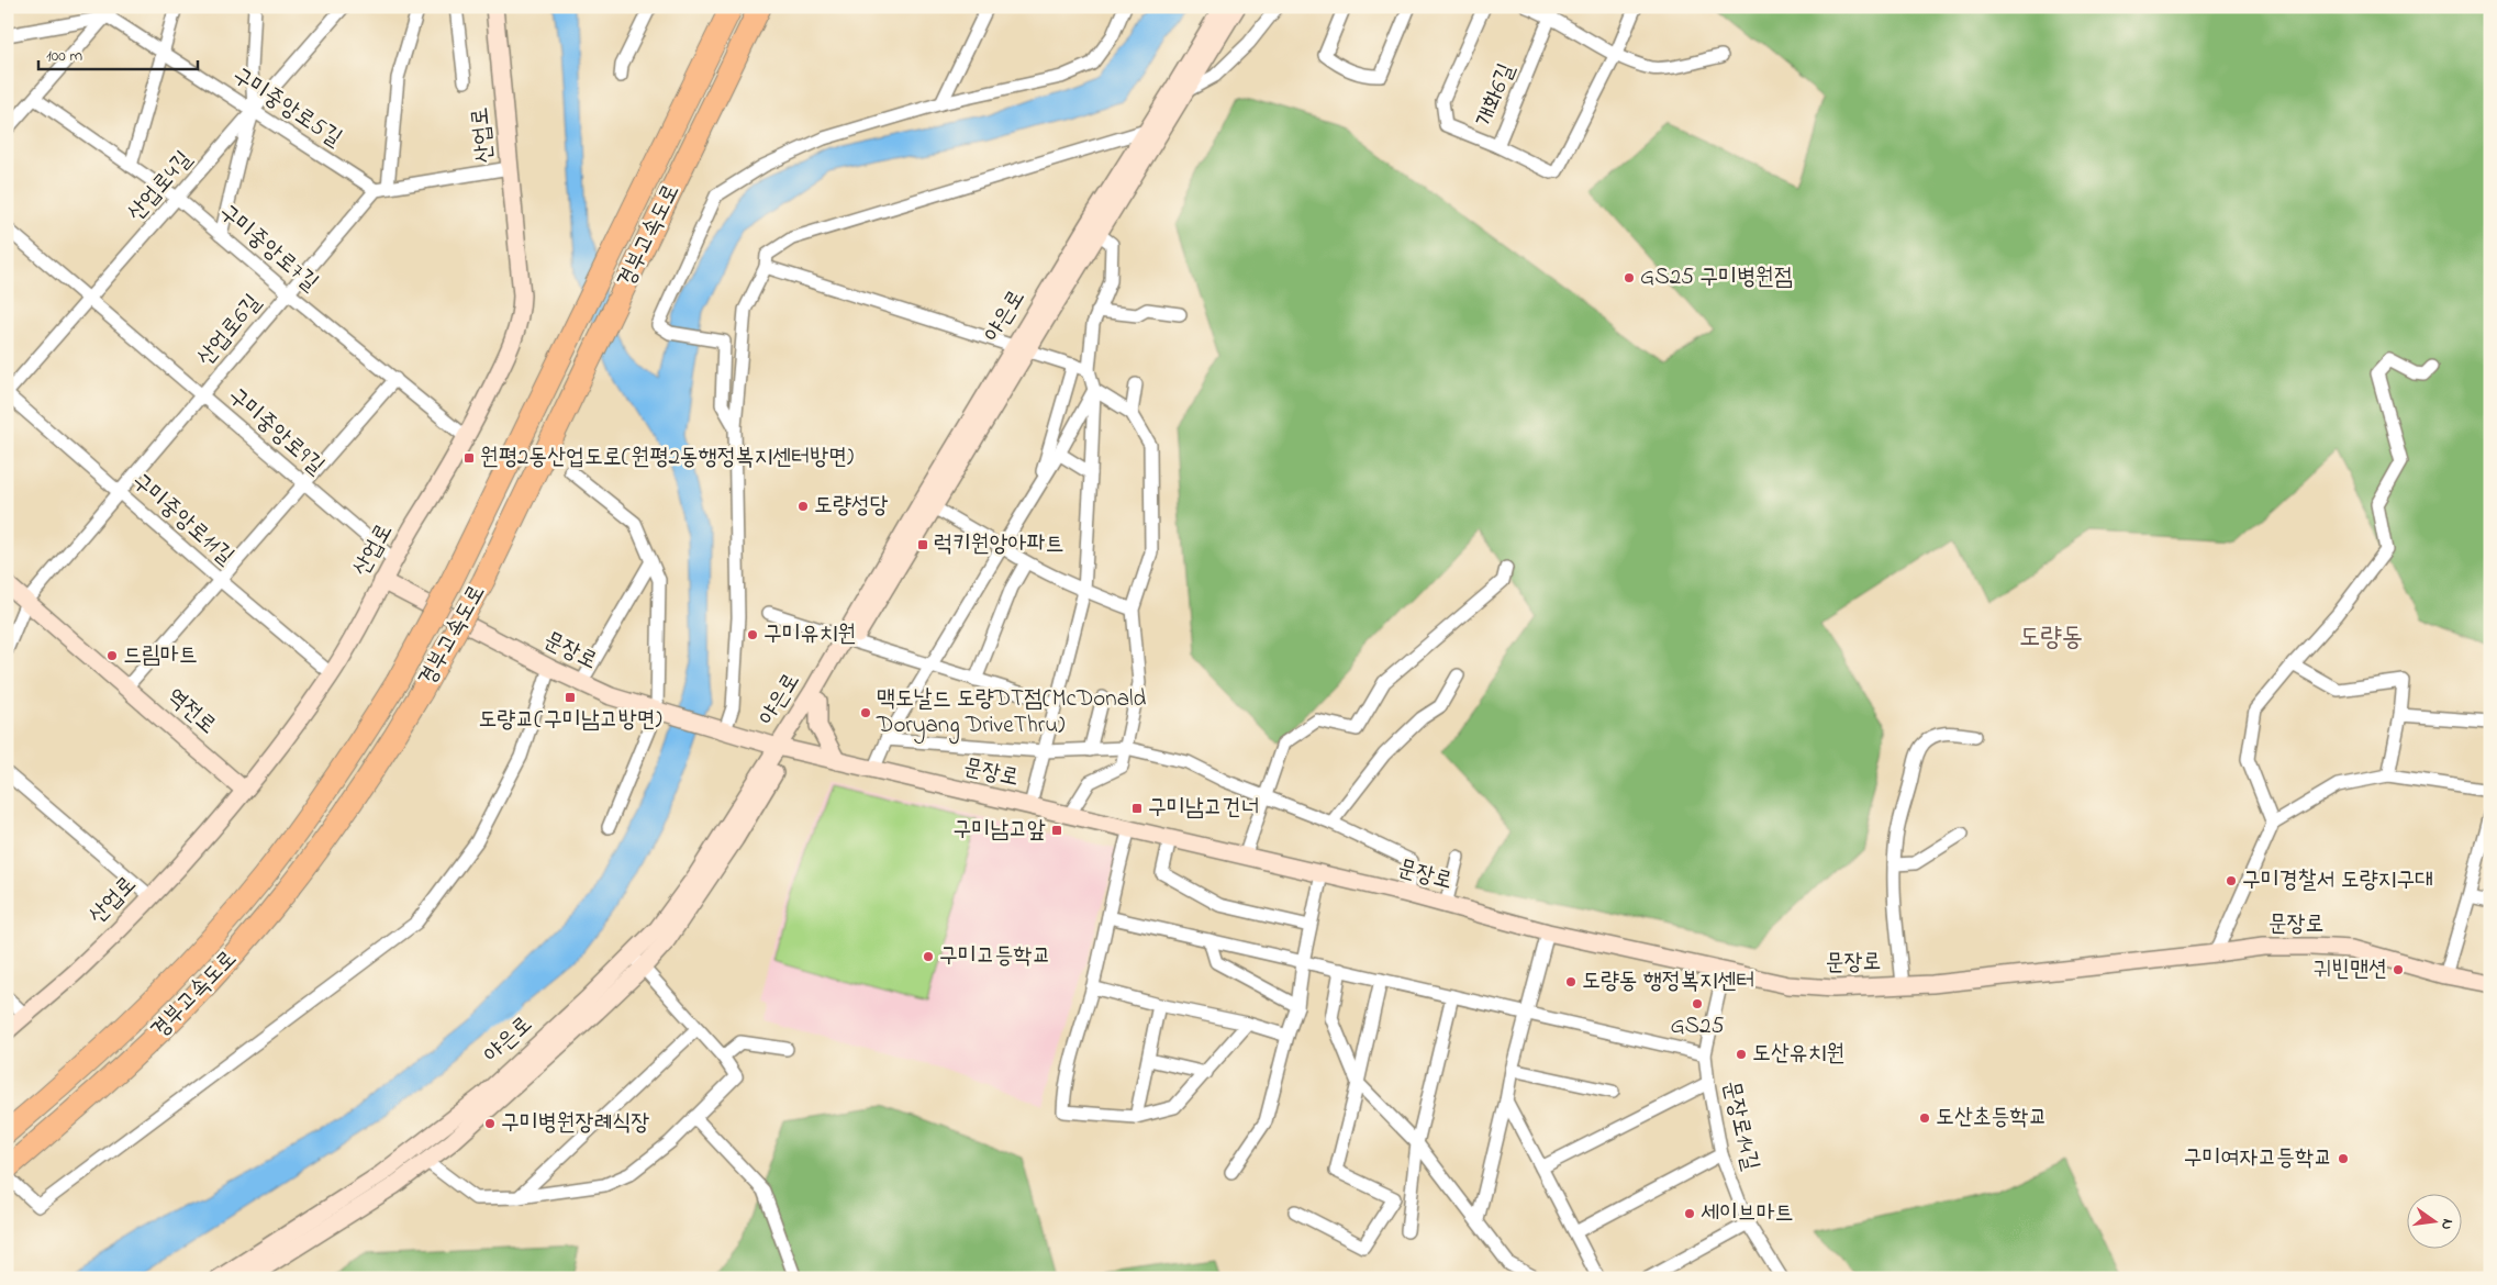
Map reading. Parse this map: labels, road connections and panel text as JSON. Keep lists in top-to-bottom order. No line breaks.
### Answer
{"streets":{"highway":["경부고속도로"],"street":["개화6길","구미중앙로5길","산업로","산업로4길","구미중앙로7길","야은로","산업로6길","구미중앙로9길","구미중앙로11길","문장로","역전로","문장로14길"]},"crossings":[["구미중앙로5길","산업로4길"],["구미중앙로5길","산업로6길"],["산업로","구미중앙로7길"],["산업로","구미중앙로9길"],["산업로","구미중앙로11길"],["산업로","문장로"],["산업로","역전로"],["산업로4길","구미중앙로7길"],["산업로4길","구미중앙로9길"],["산업로4길","구미중앙로11길"],["구미중앙로7길","산업로6길"],["야은로","문장로"],["산업로6길","구미중앙로9길"],["산업로6길","구미중앙로11길"],["산업로6길","역전로"],["문장로","문장로14길"]],"districts":["도량동"],"places":{"other":["GS25 구미병원점","도량성당","구미유치원","드림마트","맥도날드 도량DT점(McDonald Doryang DriveThru)","구미경찰서 도량지구대","구미고등학교","귀빈맨션","도량동 행정복지센터","GS25","도산유치원","도산초등학교","구미병원장례식장","구미여자고등학교","세이브마트"],"transit":["원평2동산업도로(원평2동행정복지센터방면)","럭키원앙아파트","도량교(구미남고방면)","구미남고건너","구미남고앞"]},"scale_bar":"100 m","north":"right"}
